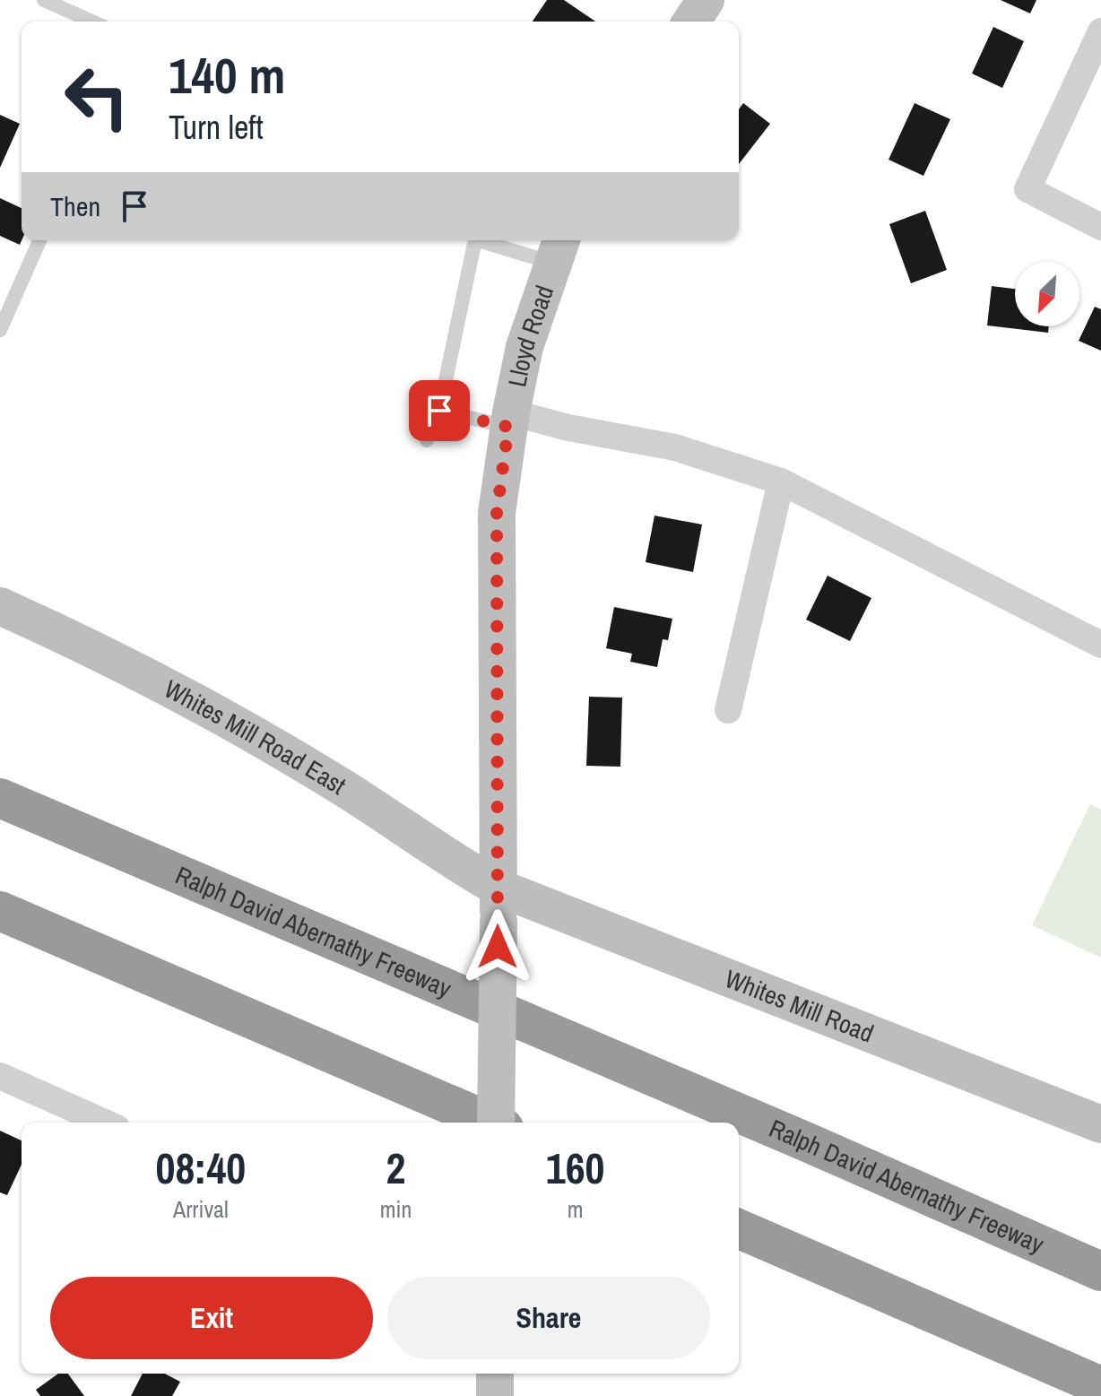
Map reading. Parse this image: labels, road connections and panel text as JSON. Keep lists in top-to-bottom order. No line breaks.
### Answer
{"streets":{"highway":["Ralph David Abernathy Freeway"],"street":["Lloyd Road","Whites Mill Road East","Whites Mill Road"]},"crossings":[["Lloyd Road","Whites Mill Road East"],["Lloyd Road","Whites Mill Road"],["Whites Mill Road East","Whites Mill Road"]],"north":"bottom left","page":{"turn":["140 m","Turn left"],"then":"Then","eta":["08:40","Arrival","2","min","160","m"],"buttons":["Exit","Share"]}}
